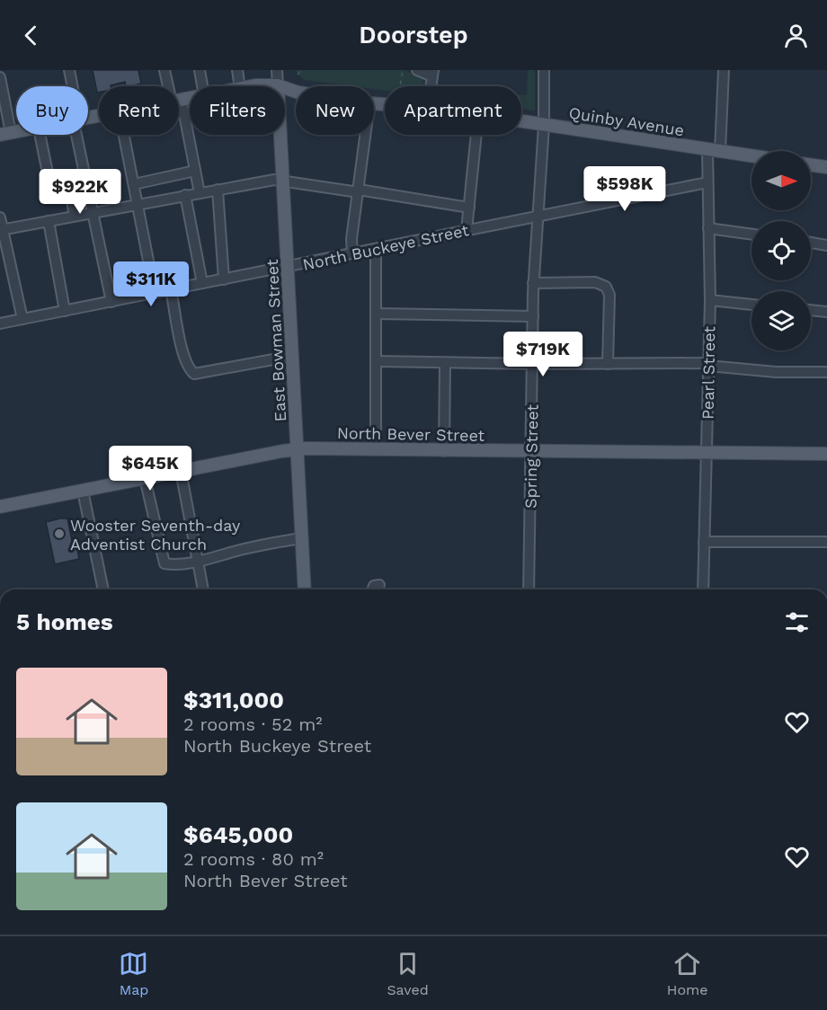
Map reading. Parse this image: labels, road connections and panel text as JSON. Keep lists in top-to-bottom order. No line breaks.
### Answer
{"streets":{"main road":["Quinby Avenue","East Bowman Street","North Bever Street"],"street":["North Buckeye Street","Pearl Street","Spring Street"]},"crossings":[["Quinby Avenue","East Bowman Street"],["Quinby Avenue","Pearl Street"],["Quinby Avenue","Spring Street"],["North Buckeye Street","East Bowman Street"],["North Buckeye Street","Pearl Street"],["North Buckeye Street","Spring Street"],["East Bowman Street","North Bever Street"],["Pearl Street","North Bever Street"],["North Bever Street","Spring Street"]],"places":["Wooster Seventh-day Adventist Church"],"north":"right","page":{"header":"Doorstep","chip":["Buy","Rent","Filters","New","Apartment"],"price":["$598K","$922K","$311K","$719K","$645K"],"heading":"5 homes","list":[{"name":"$311,000","note":"2 rooms · 52 m² · North Buckeye Street"},{"name":"$645,000","note":"2 rooms · 80 m² · North Bever Street"}],"tabs":["Map","Saved","Home"]}}
